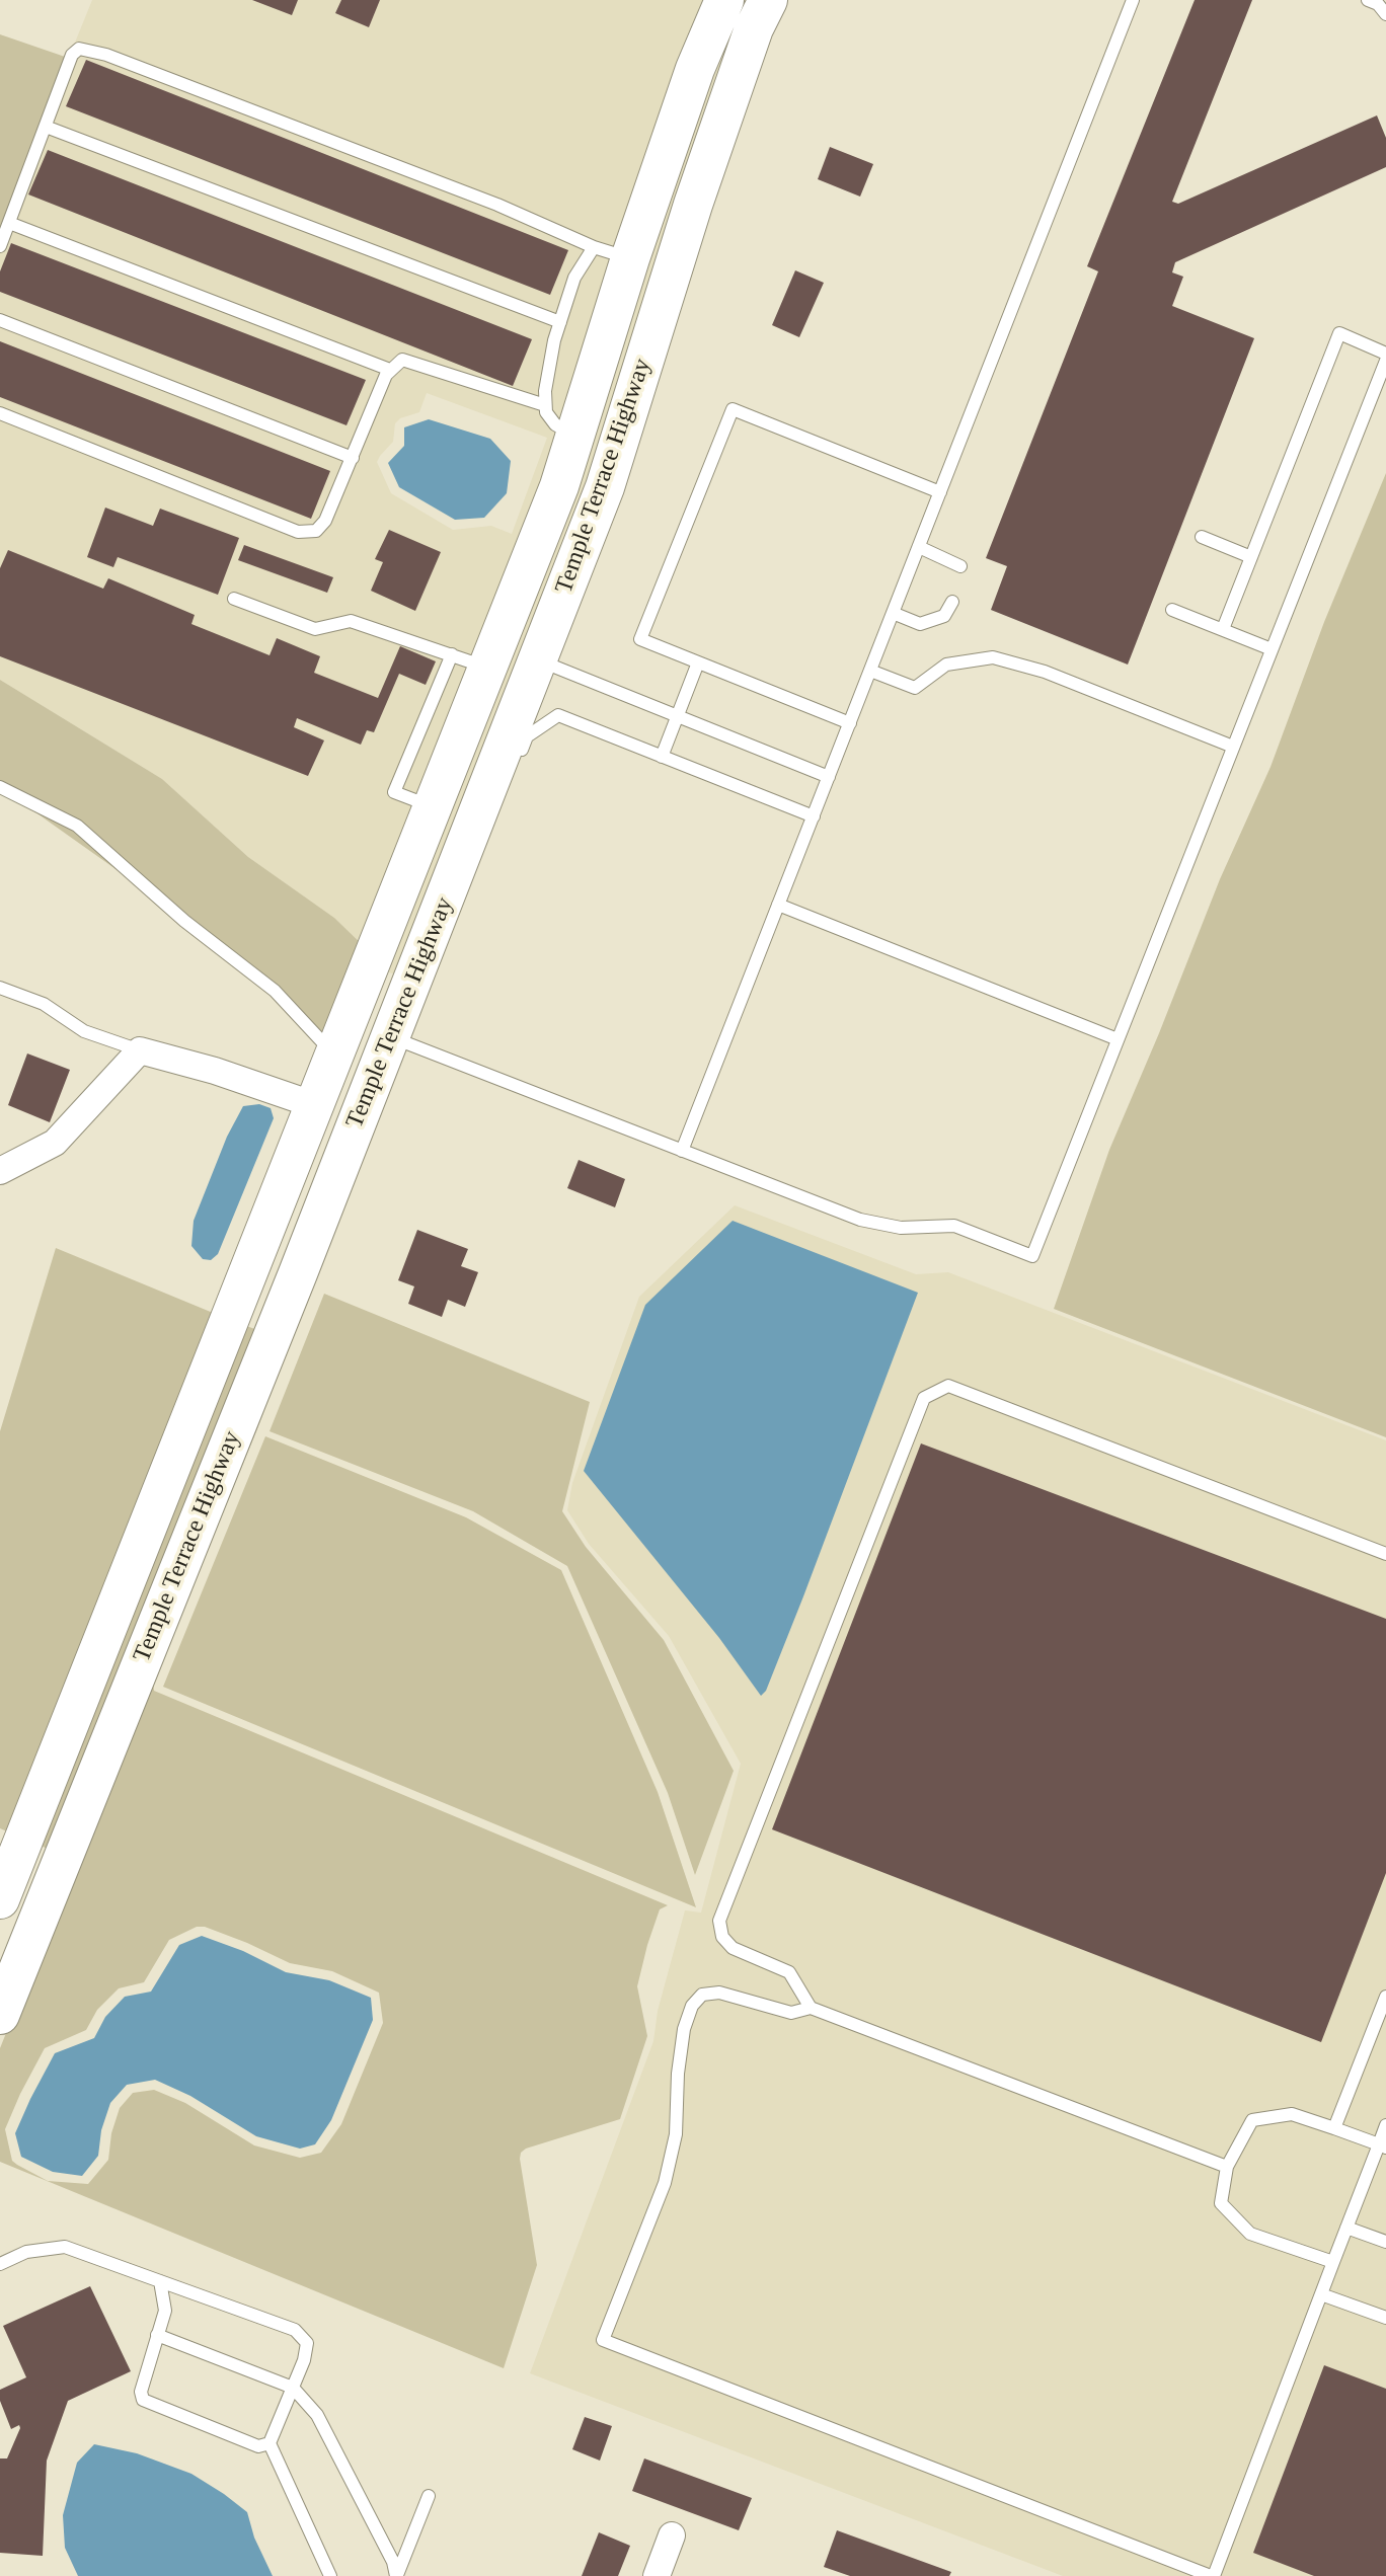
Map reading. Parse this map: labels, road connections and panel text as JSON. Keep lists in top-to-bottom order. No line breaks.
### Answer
{"streets":{"main road":["Temple Terrace Highway"]}}
